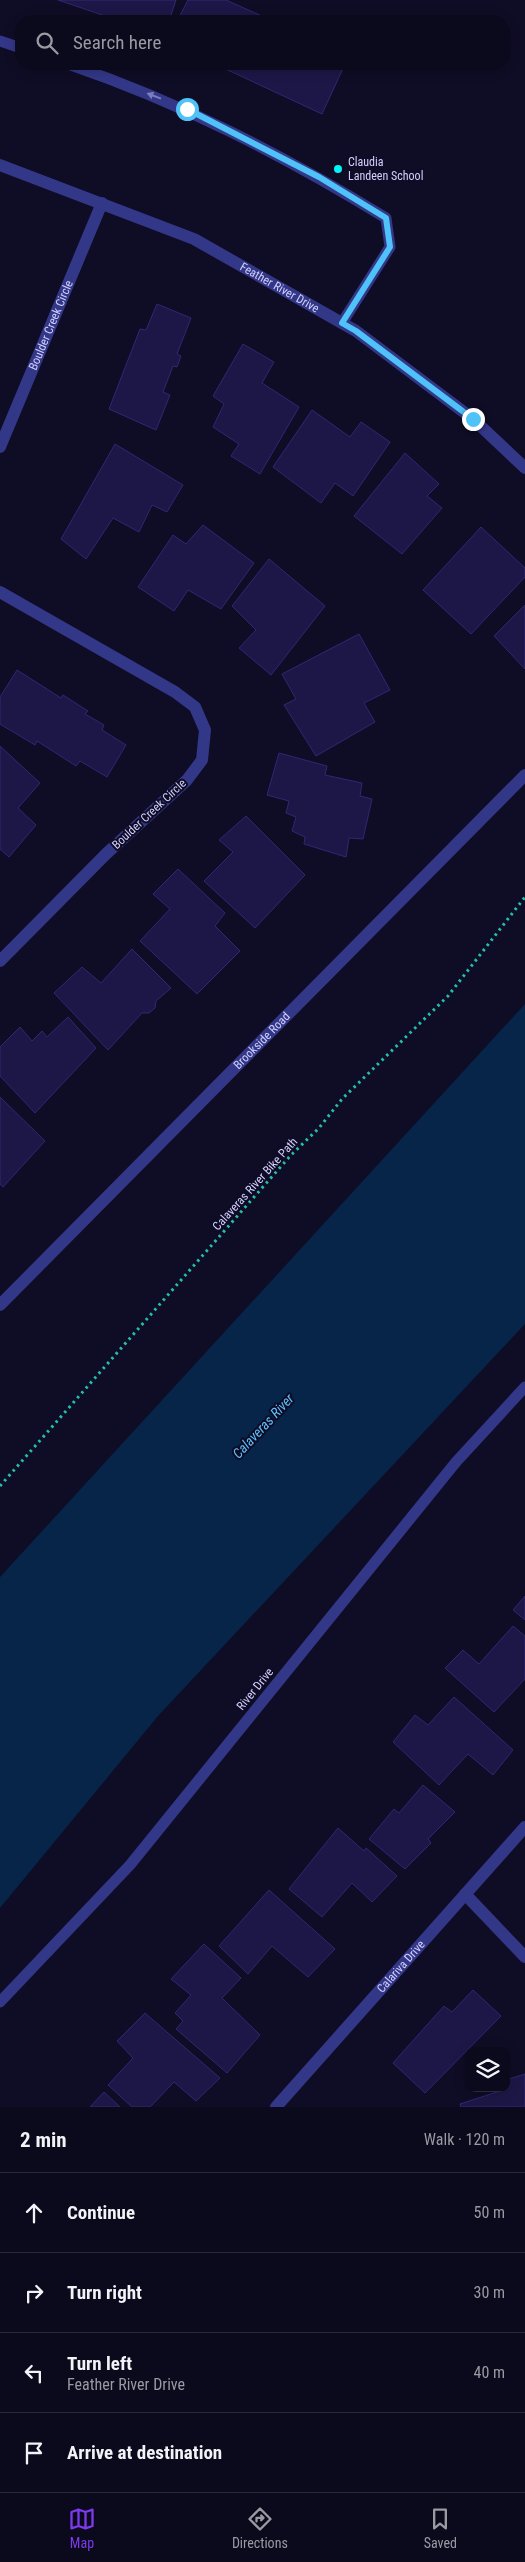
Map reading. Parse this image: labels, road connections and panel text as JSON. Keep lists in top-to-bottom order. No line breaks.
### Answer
{"streets":{"street":["Feather River Drive","Boulder Creek Circle","Brookside Road","Calariva Drive"],"lane":["River Drive"],"path":["Calaveras River Bike Path"]},"crossings":[["Feather River Drive","Boulder Creek Circle"]],"water":["Calaveras River"],"places":["Claudia Landeen School"],"page":{"search":"Search here","heading":["2 min","Walk · 120 m"],"list":[["Continue","50 m"],["Turn right","30 m"],["Turn left","Feather River Drive","40 m"],"Arrive at destination"],"nav":["Map","Directions","Saved"]}}
